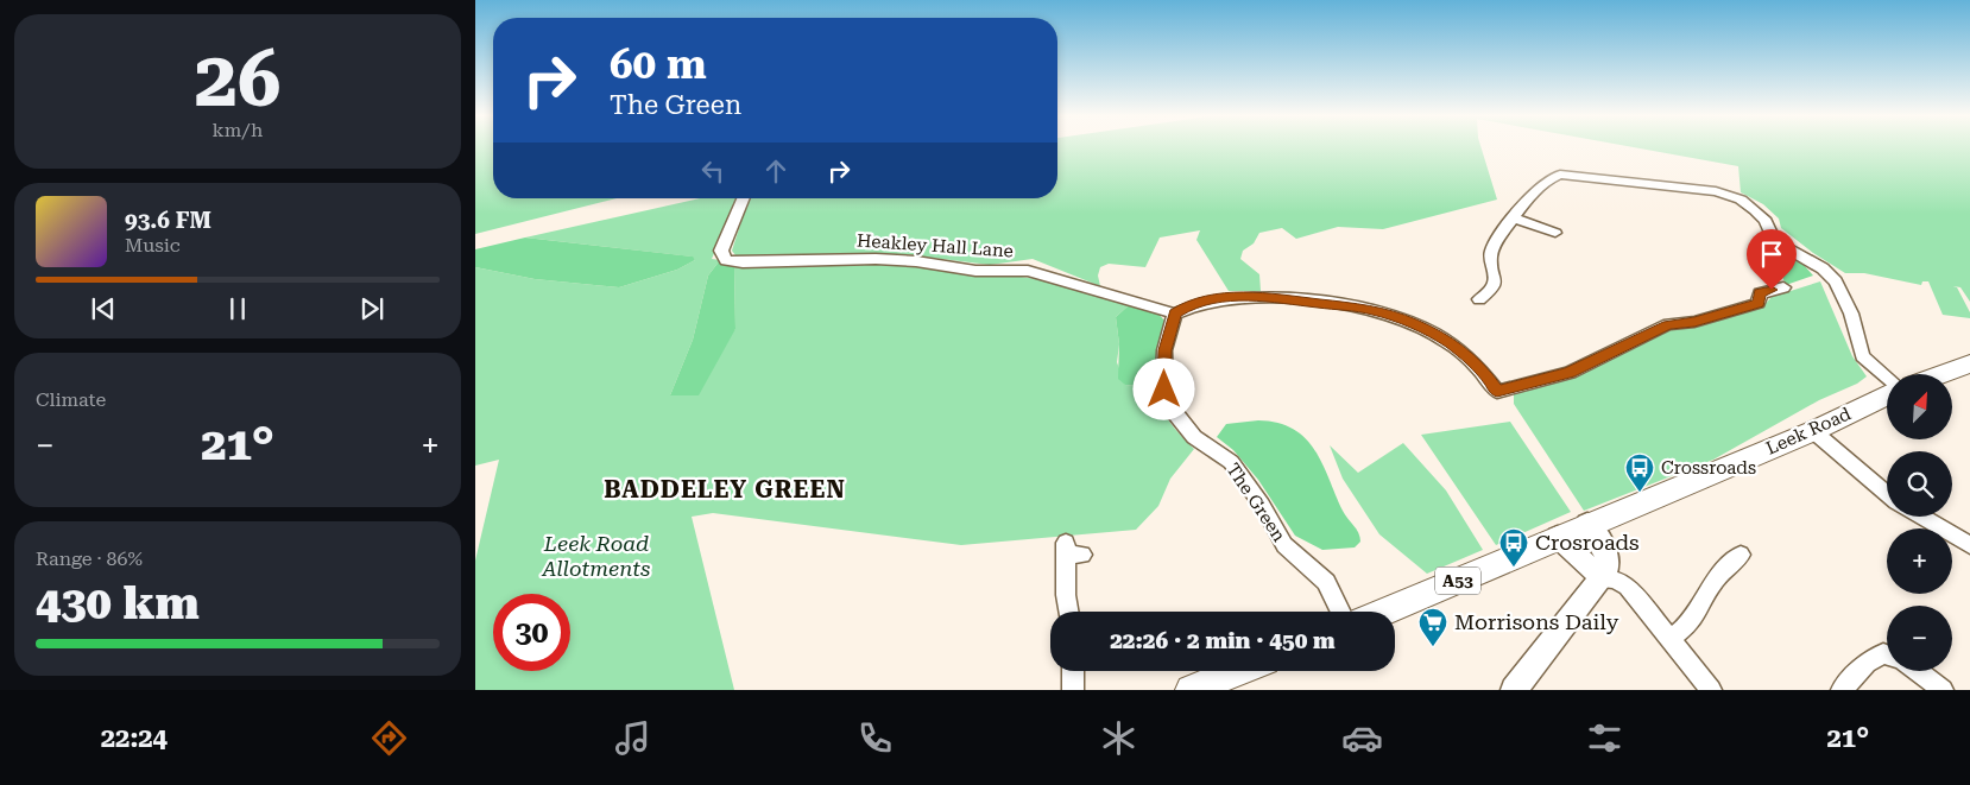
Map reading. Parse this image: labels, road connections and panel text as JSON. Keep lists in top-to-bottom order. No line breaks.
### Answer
{"streets":{"highway":["Leek Road","A53"],"street":["Heakley Hall Lane","The Green"]},"crossings":[["Heakley Hall Lane","The Green"],["Leek Road","A53"]],"districts":["BADDELEY GREEN"],"parks":["Leek Road Allotments"],"places":{"bus stop":["Crossroads","Crosroads"],"supermarket":["Morrisons Daily"]},"north":"top right","page":{"tile":[["26","km/h"],"Climate",["Range · 86%","430 km"]],"turn":["60 m","The Green"],"song":["93.6 FM","Music"],"map_buttons":["+","−"],"heat":["−","21°","+"],"limit":"30","trip":"22:26 · 2 min · 450 m","tabs":["22:24","21°"]}}
